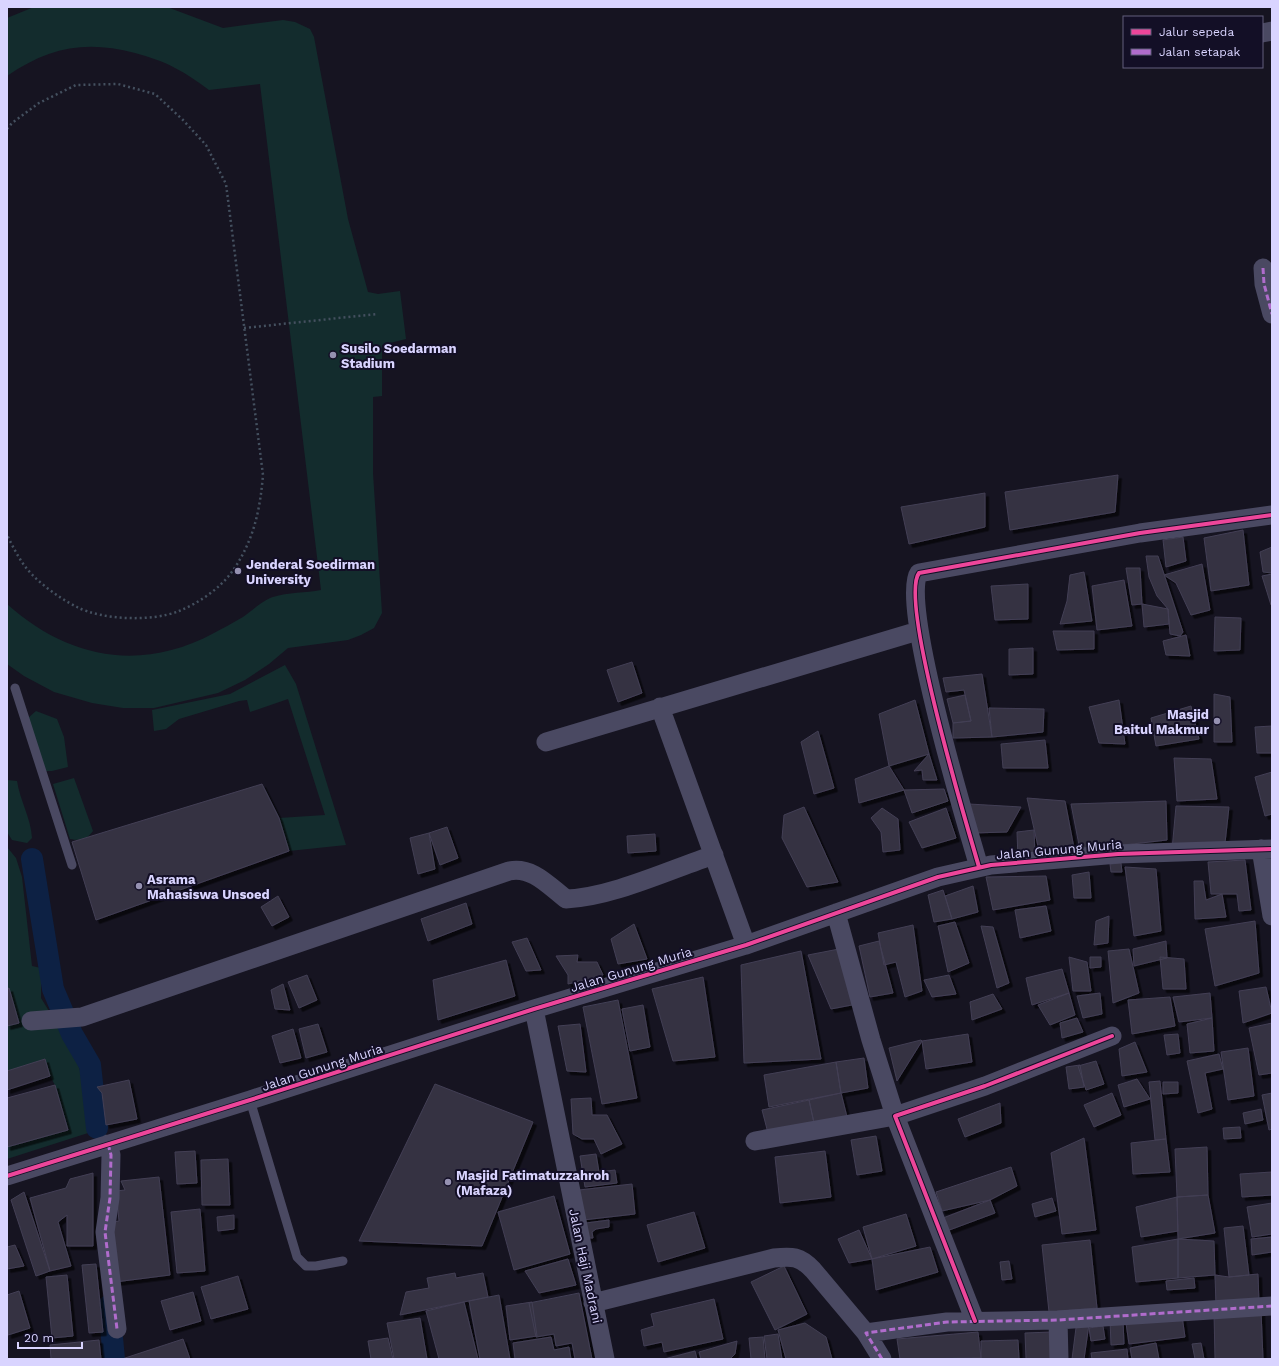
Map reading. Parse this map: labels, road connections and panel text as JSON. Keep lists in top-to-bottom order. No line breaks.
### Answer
{"streets":{"street":["Jalan Gunung Muria","Jalan Haji Madrani"]},"crossings":[["Jalan Gunung Muria","Jalan Haji Madrani"]],"places":["Susilo Soedarman Stadium","Jenderal Soedirman University","Masjid Baitul Makmur","Asrama Mahasiswa Unsoed","Masjid Fatimatuzzahroh (Mafaza)"],"legend":["Jalur sepeda","Jalan setapak"],"scale_bar":"20 m"}
